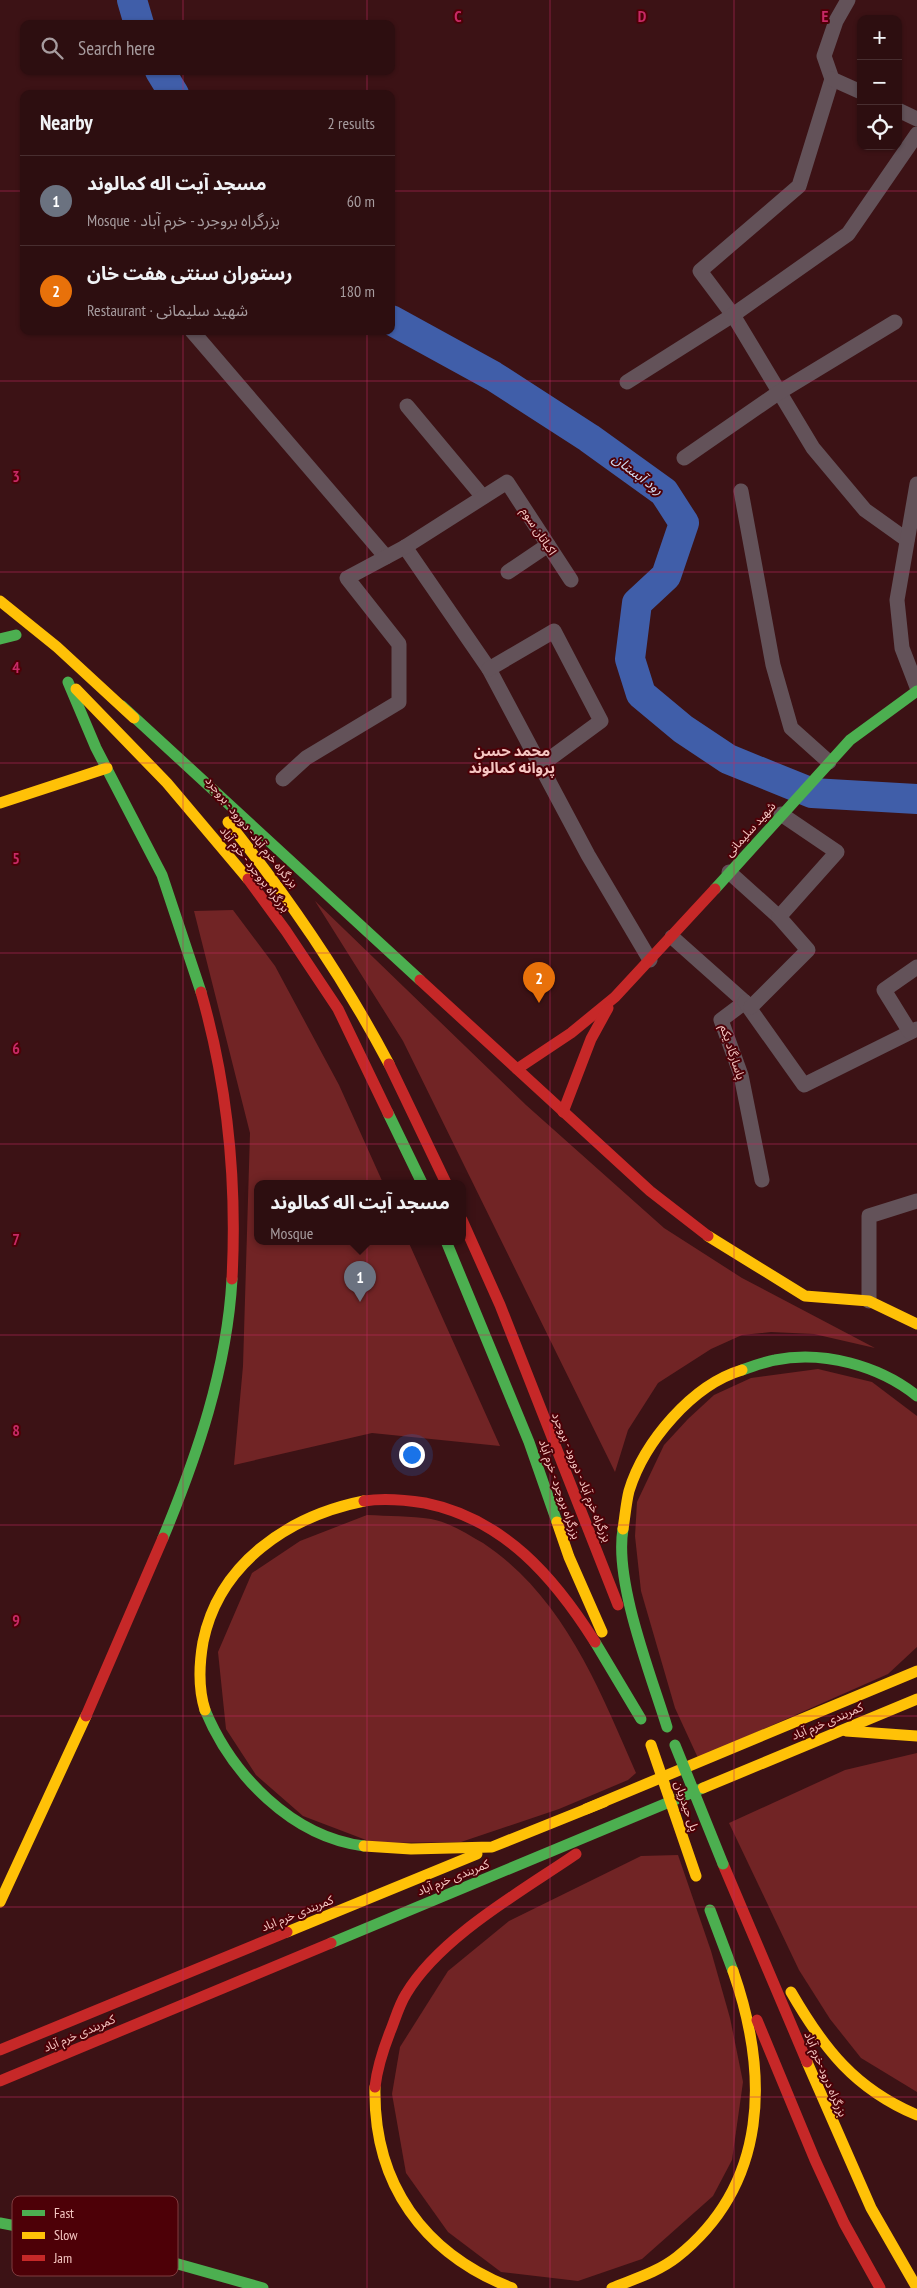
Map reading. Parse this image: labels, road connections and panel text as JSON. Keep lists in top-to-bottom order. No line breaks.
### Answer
{"streets":{"main road":["شهید سلیمانی","بزرگراه خرم آباد - دورود - بروجرد","بزرگراه بروجرد - خرم آباد","کمربندی خرم آباد","پل حیدریان","کمربندی خرم اباد","بزرگراه درود-خرم آباد"],"street":["اکباتان سوم","پاسارگاد یکم"]},"crossings":[["بزرگراه خرم آباد - دورود - بروجرد","پل حیدریان"],["بزرگراه بروجرد - خرم آباد","پل حیدریان"],["کمربندی خرم آباد","کمربندی خرم اباد"],["پل حیدریان","بزرگراه درود-خرم آباد"]],"districts":["محمد حسن پروانه کمالوند"],"water":["رود آبستان"],"legend":["Fast","Slow","Jam"],"page":{"map_buttons":["+","−"],"search":"Search here","heading":["Nearby","2 results"],"list":[{"mark":"1","name":"مسجد آیت اله کمالوند","note":"Mosque · بزرگراه بروجرد - خرم آباد","value":"60 m"},{"mark":"2","name":"رستوران سنتی هفت خان","note":"Restaurant · شهید سلیمانی","value":"180 m"}],"pins":["2","1"],"popup":["مسجد آیت اله کمالوند","Mosque"]},"grid":{"columns":["C","D","E"],"rows":["3","4","5","6","7","8","9"]}}
